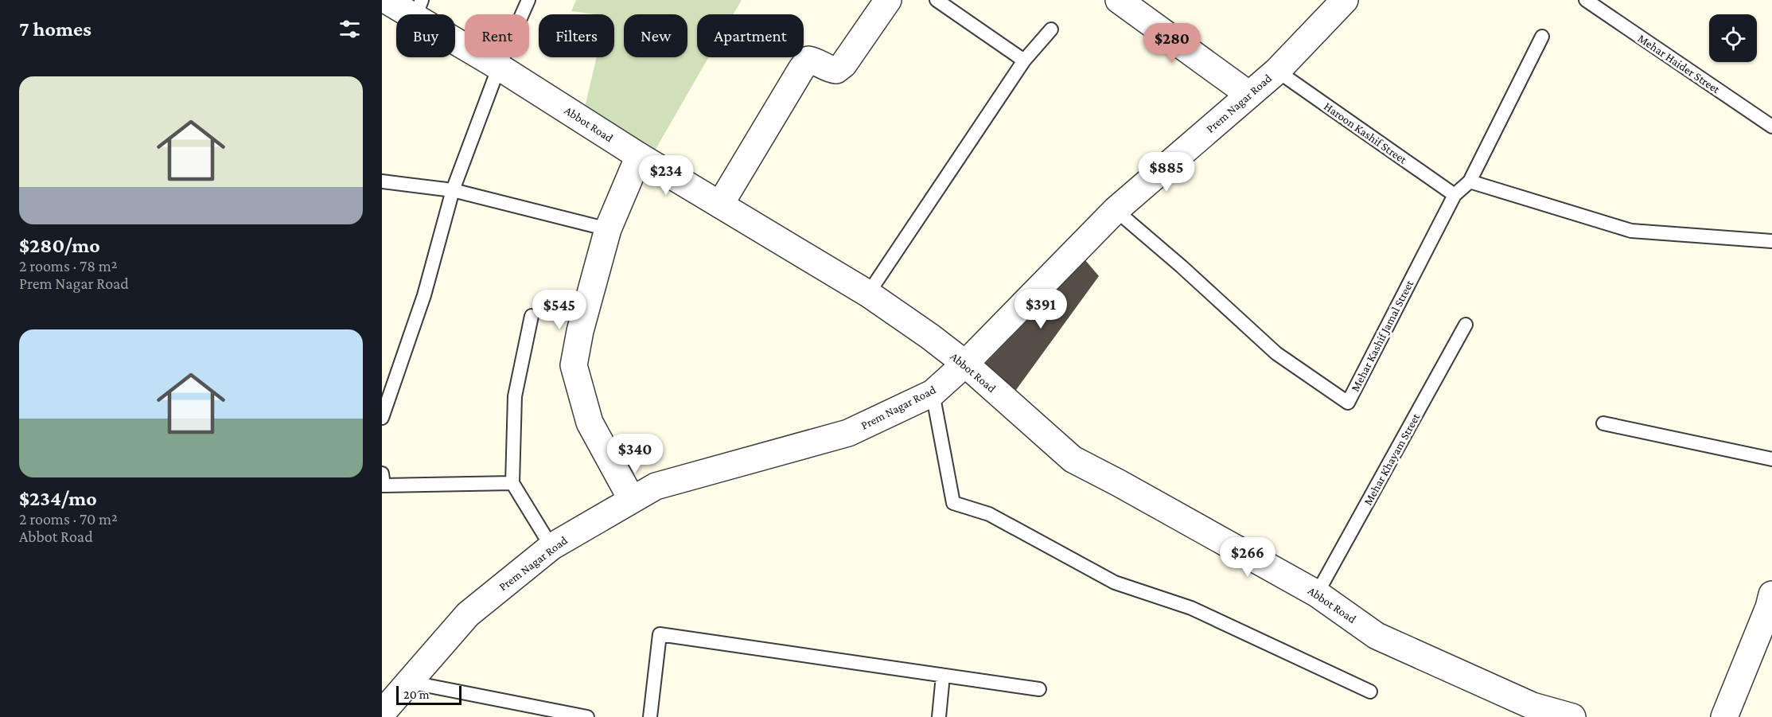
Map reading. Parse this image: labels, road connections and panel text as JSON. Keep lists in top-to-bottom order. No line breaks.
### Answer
{"streets":{"street":["Prem Nagar Road","Abbot Road"],"lane":["Mehar Haider Street","Haroon Kashif Street","Mehar Kashif Jamal Street","Mehar Khayam Street"]},"crossings":[["Prem Nagar Road","Abbot Road"],["Prem Nagar Road","Haroon Kashif Street"],["Prem Nagar Road","Mehar Kashif Jamal Street"],["Abbot Road","Mehar Khayam Street"],["Haroon Kashif Street","Mehar Kashif Jamal Street"]],"scale_bar":"20 m","page":{"heading":"7 homes","chip":["Buy","Rent","Filters","New","Apartment"],"price":["$280","$885","$234","$391","$545","$340","$266"],"list":[{"name":"$280/mo","note":"2 rooms · 78 m² · Prem Nagar Road"},{"name":"$234/mo","note":"2 rooms · 70 m² · Abbot Road"}],"scale":"20 m"}}
